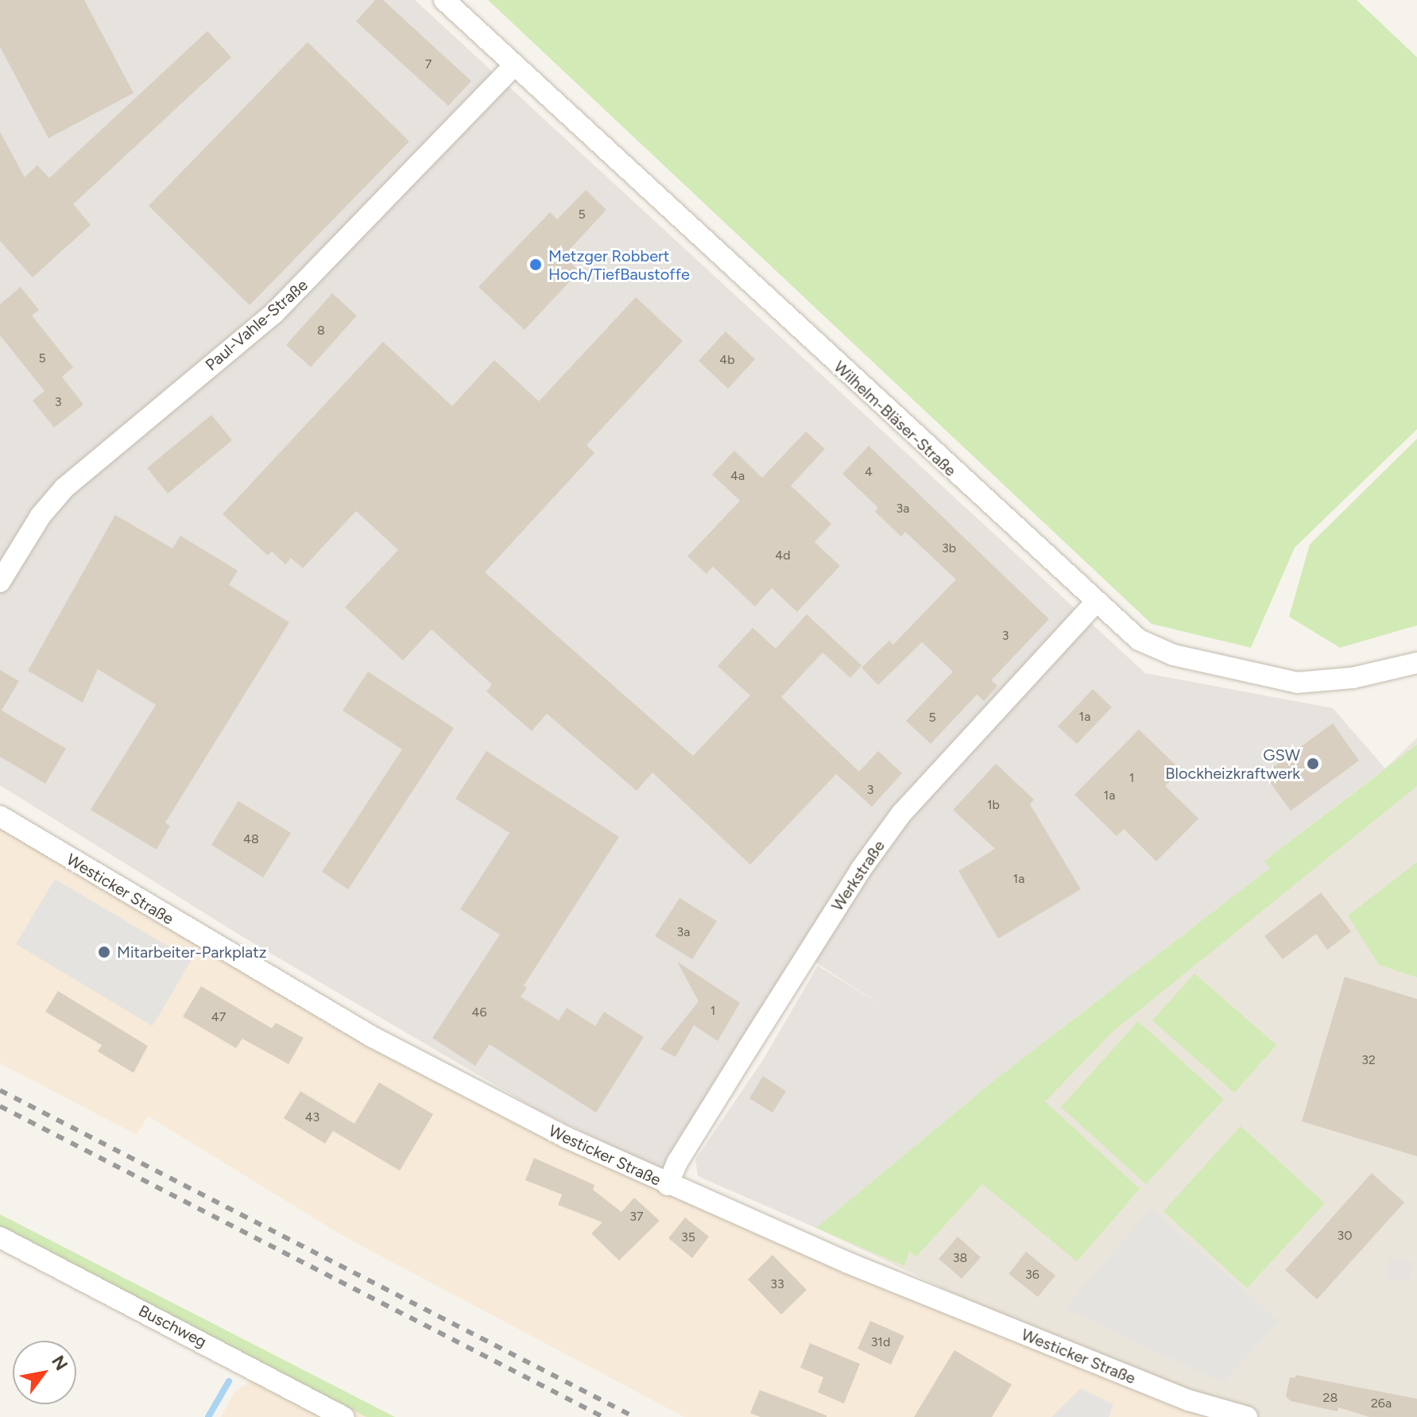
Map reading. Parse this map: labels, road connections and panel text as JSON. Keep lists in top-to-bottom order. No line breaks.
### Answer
{"streets":{"street":["Paul-Vahle-Straße","Wilhelm-Bläser-Straße","Werkstraße","Westicker Straße","Buschweg"]},"crossings":[["Paul-Vahle-Straße","Wilhelm-Bläser-Straße"],["Wilhelm-Bläser-Straße","Werkstraße"],["Werkstraße","Westicker Straße"]],"places":["Metzger Robbert Hoch/TiefBaustoffe","GSW Blockheizkraftwerk","Mitarbeiter-Parkplatz"],"house_numbers":["7","5","8","5","4b","3","4","4a","3a","3b","4d","3","1a","5","1","3","1a","1b","48","1a","3a","1","46","47","32","43","37","30","35","38","36","33","31d","28","26a"],"north":"top right"}
